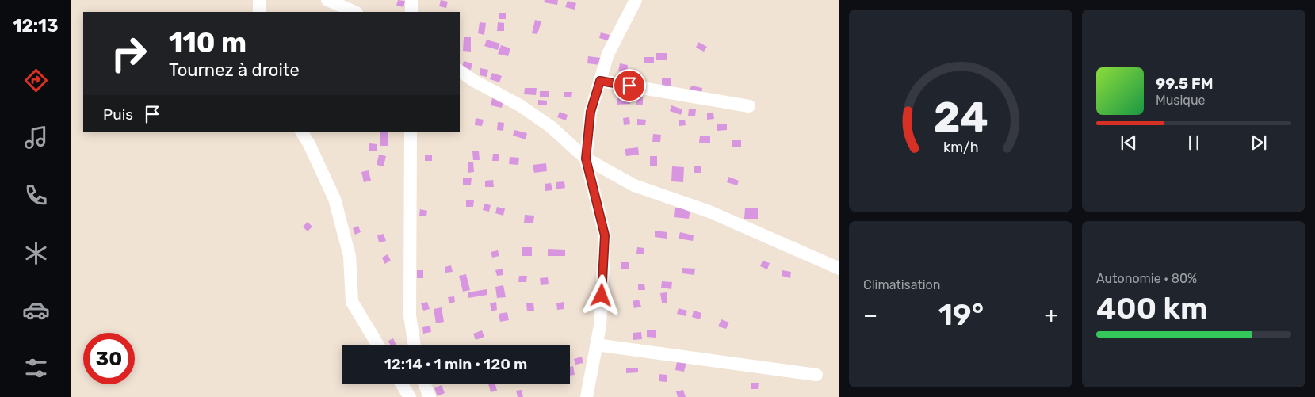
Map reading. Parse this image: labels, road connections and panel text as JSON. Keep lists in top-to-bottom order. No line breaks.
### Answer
{"page":{"tabs":"12:13","turn":["110 m","Tournez à droite"],"song":["99.5 FM","Musique"],"then":"Puis","tile":["Climatisation",["Autonomie · 80%","400 km"]],"heat":["−","19°","+"],"limit":"30","trip":"12:14 · 1 min · 120 m","gauge":["24","km/h"]}}
